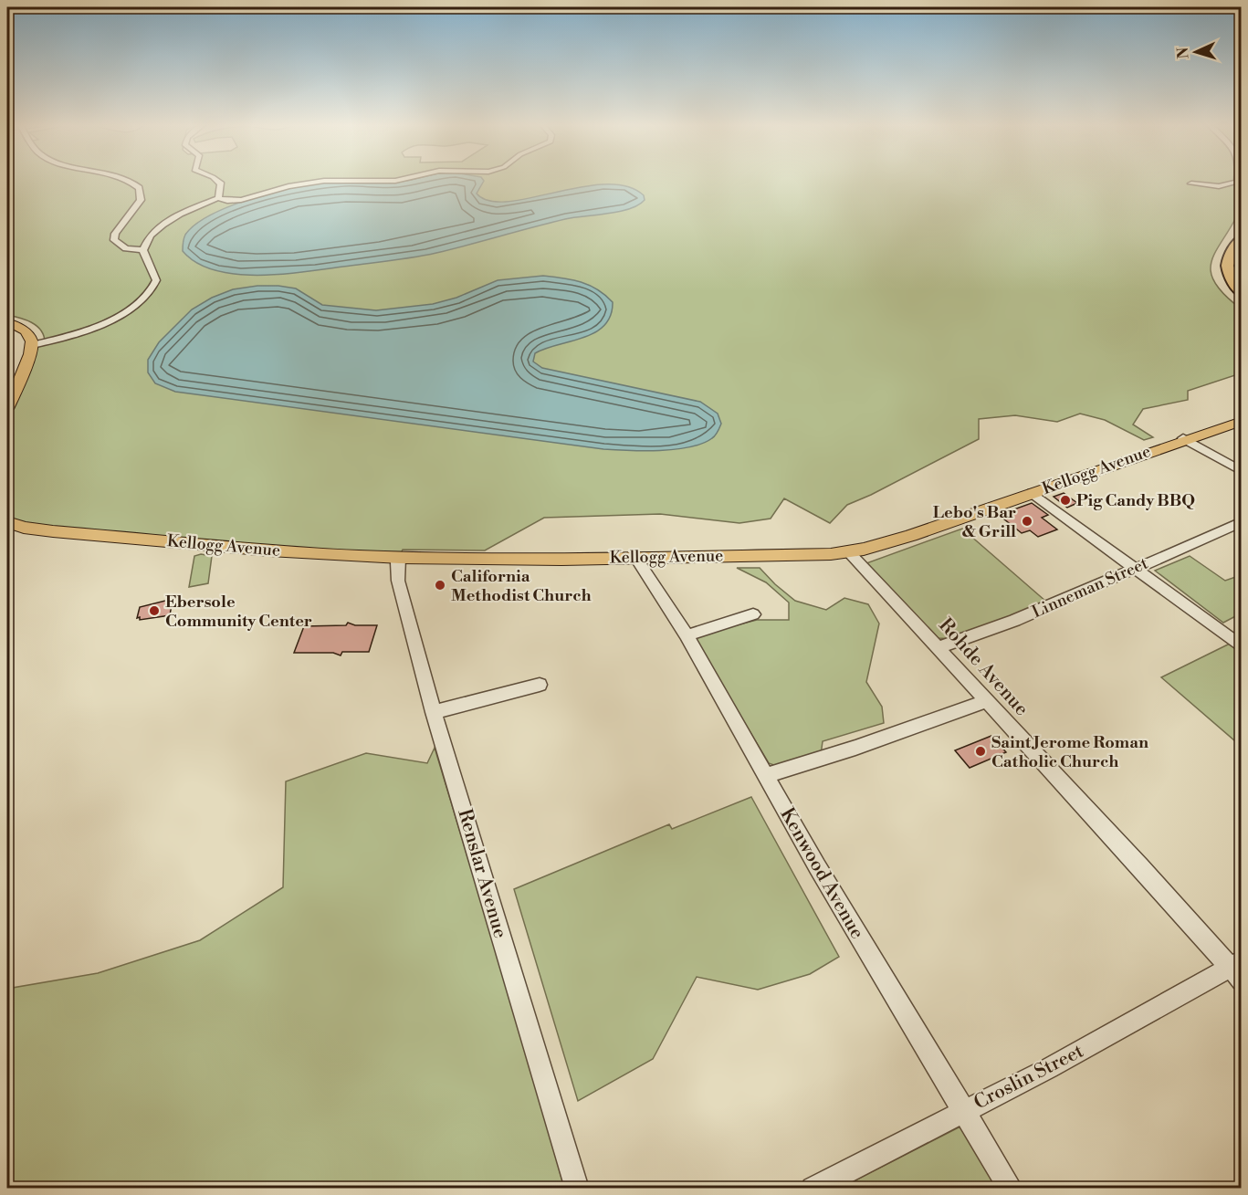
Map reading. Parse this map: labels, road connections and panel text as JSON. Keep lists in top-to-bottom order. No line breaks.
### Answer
{"streets":{"main road":["Kellogg Avenue"],"street":["Linneman Street","Rohde Avenue","Renslar Avenue","Kenwood Avenue","Croslin Street"]},"crossings":[["Kellogg Avenue","Rohde Avenue"],["Kellogg Avenue","Renslar Avenue"],["Kellogg Avenue","Kenwood Avenue"],["Linneman Street","Rohde Avenue"],["Rohde Avenue","Croslin Street"],["Kenwood Avenue","Croslin Street"]],"places":["Pig Candy BBQ","Lebo's Bar & Grill","California Methodist Church","Ebersole Community Center","Saint Jerome Roman Catholic Church"],"north":"left"}
